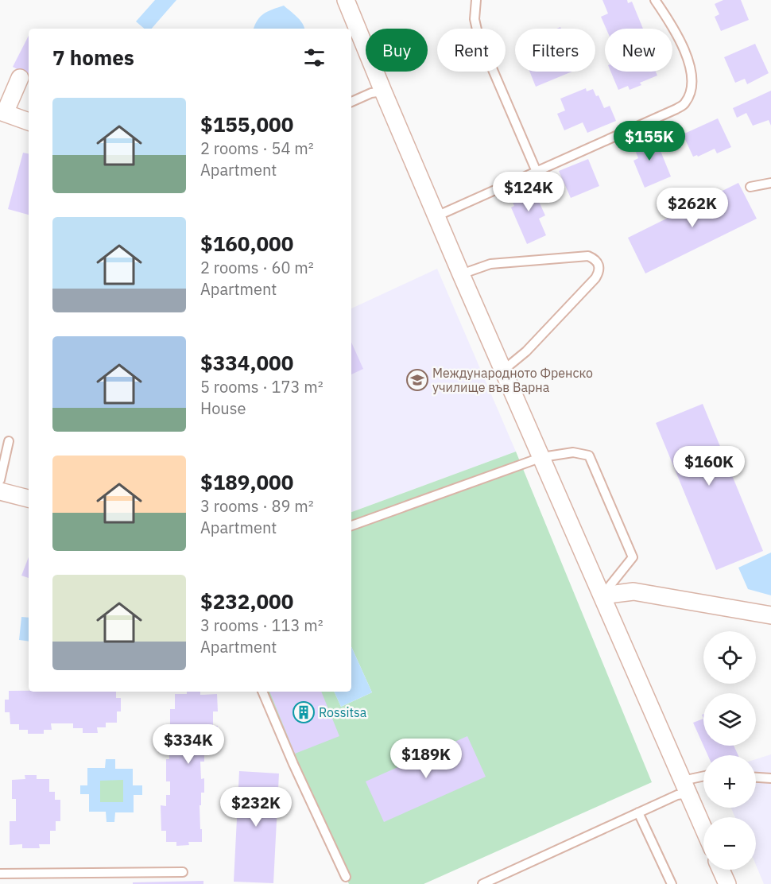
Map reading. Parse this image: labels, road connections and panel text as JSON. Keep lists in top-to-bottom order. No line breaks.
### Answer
{"places":{"school or university":["Международното Френско училище във Варна"],"building":["Rossitsa"]},"page":{"chip":["Buy","Rent","Filters","New"],"heading":"7 homes","list":[{"name":"$155,000","note":"2 rooms · 54 m² · Apartment"},{"name":"$160,000","note":"2 rooms · 60 m² · Apartment"},{"name":"$334,000","note":"5 rooms · 173 m² · House"},{"name":"$189,000","note":"3 rooms · 89 m² · Apartment"},{"name":"$232,000","note":"3 rooms · 113 m² · Apartment"}],"price":["$155K","$124K","$262K","$160K","$334K","$189K","$232K"],"map_buttons":["+","−"]}}
